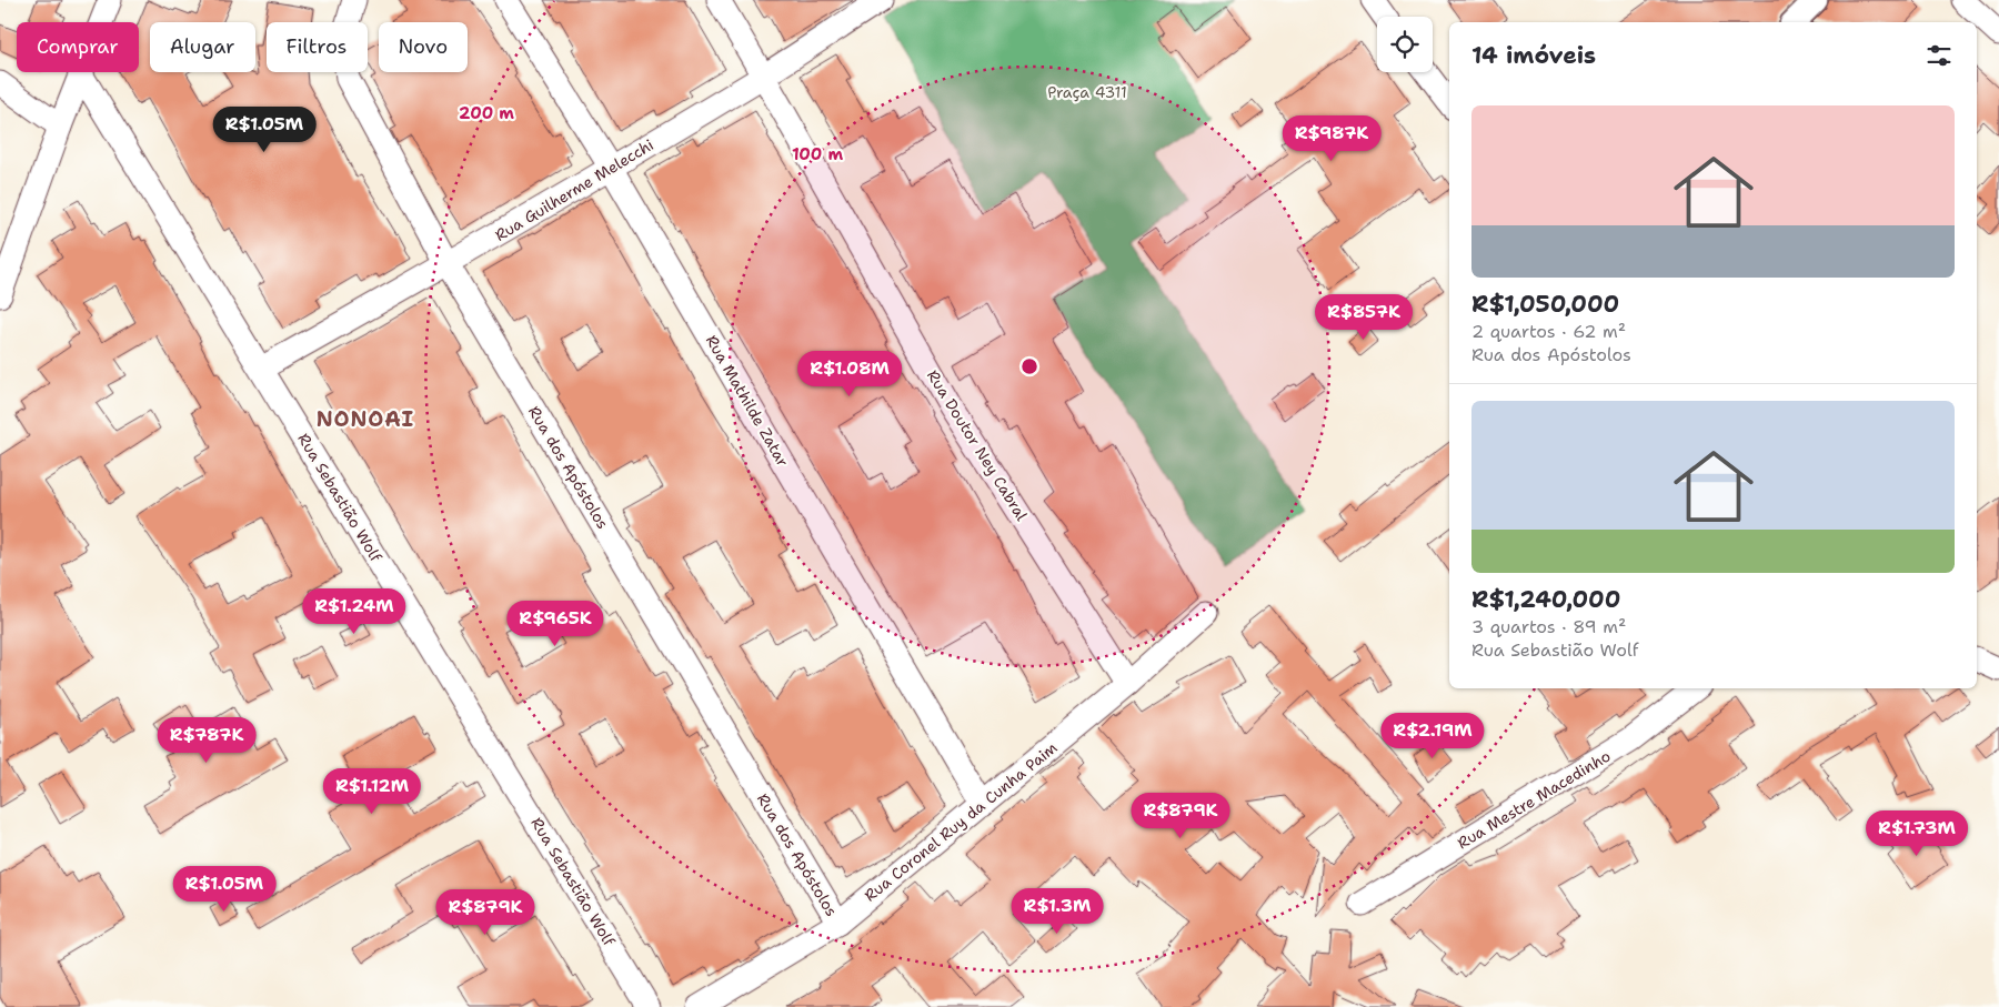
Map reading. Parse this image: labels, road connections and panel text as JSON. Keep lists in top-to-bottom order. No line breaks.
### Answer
{"streets":{"street":["Rua Guilherme Melecchi","Rua Mathilde Zatar","Rua Doutor Ney Cabral","Rua dos Apóstolos","Rua Sebastião Wolf","Rua Mestre Macedinho","Rua Coronel Ruy da Cunha Paim"]},"crossings":[["Rua Guilherme Melecchi","Rua Mathilde Zatar"],["Rua Guilherme Melecchi","Rua Doutor Ney Cabral"],["Rua Guilherme Melecchi","Rua dos Apóstolos"],["Rua Guilherme Melecchi","Rua Sebastião Wolf"],["Rua Mathilde Zatar","Rua Coronel Ruy da Cunha Paim"],["Rua Doutor Ney Cabral","Rua Coronel Ruy da Cunha Paim"],["Rua dos Apóstolos","Rua Coronel Ruy da Cunha Paim"]],"districts":["NONOAI"],"parks":["Praça 4311"],"page":{"chip":["Comprar","Alugar","Filtros","Novo"],"heading":"14 imóveis","list":[{"name":"R$1,050,000","note":"2 quartos · 62 m² · Rua dos Apóstolos"},{"name":"R$1,240,000","note":"3 quartos · 89 m² · Rua Sebastião Wolf"}],"price":["R$1.05M","R$987K","R$857K","R$1.08M","R$1.24M","R$965K","R$2.19M","R$787K","R$1.12M","R$879K","R$1.73M","R$1.05M","R$1.3M","R$879K"]},"rings":["200 m","100 m"]}
